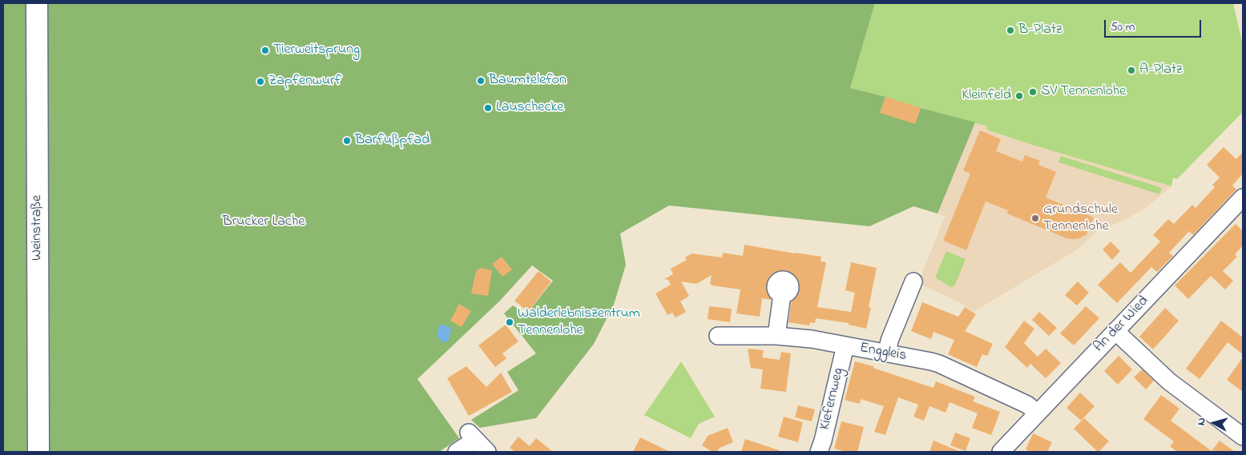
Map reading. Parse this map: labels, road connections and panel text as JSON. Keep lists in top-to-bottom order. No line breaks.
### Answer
{"streets":{"main road":["Weinstraße"],"street":["An der Wied","Enggleis","Kiefernweg"]},"crossings":[["An der Wied","Enggleis"],["Enggleis","Kiefernweg"]],"parks":["Brucker Lache"],"places":["B-Platz","Tierweitsprung","A-Platz","Baumtelefon","Zapfenwurf","SV Tennenlohe","Kleinfeld","Lauschecke","Barfußpfad","Grundschule Tennenlohe","Walderlebniszentrum Tennenlohe"],"scale_bar":"50 m","north":"left"}
